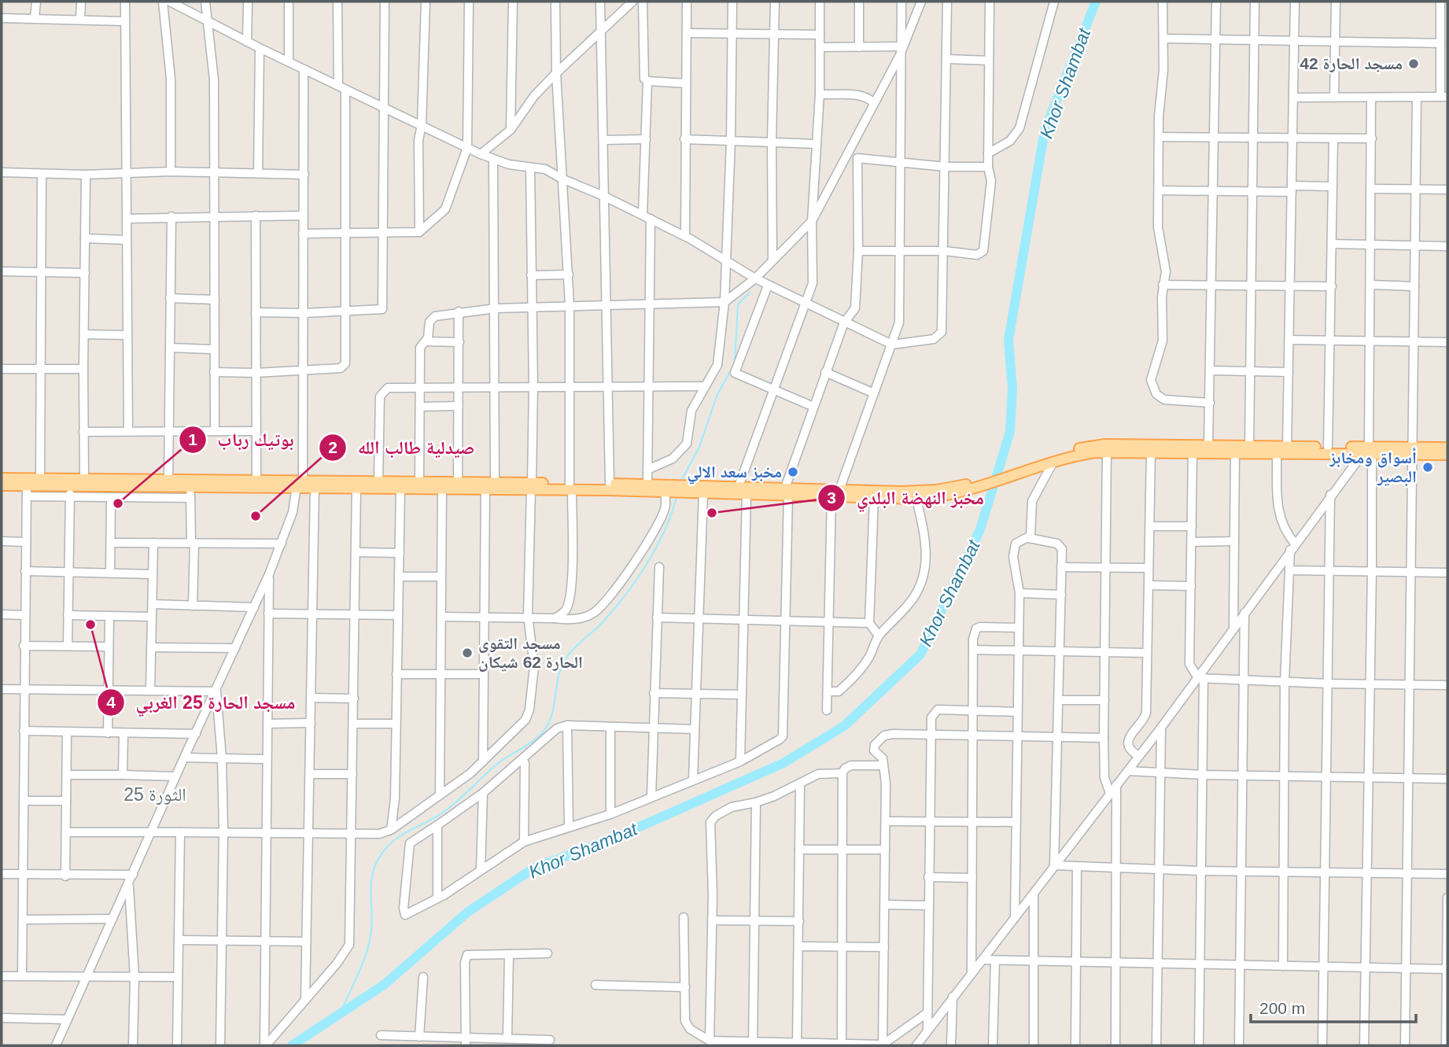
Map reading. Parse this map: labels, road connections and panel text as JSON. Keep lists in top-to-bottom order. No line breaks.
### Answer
{"districts":["الثورة 25"],"water":["Khor Shambat"],"places":["مسجد الحارة 42","أسواق ومخابز البصير","مخبز سعد الالي","بوتيك رباب","مخبز النهضة البلدي","صيدلية طالب الله","مسجد الحارة 25 الغربي","مسجد التقوى الحارة 62 شيكان"],"scale_bar":"200 m"}
